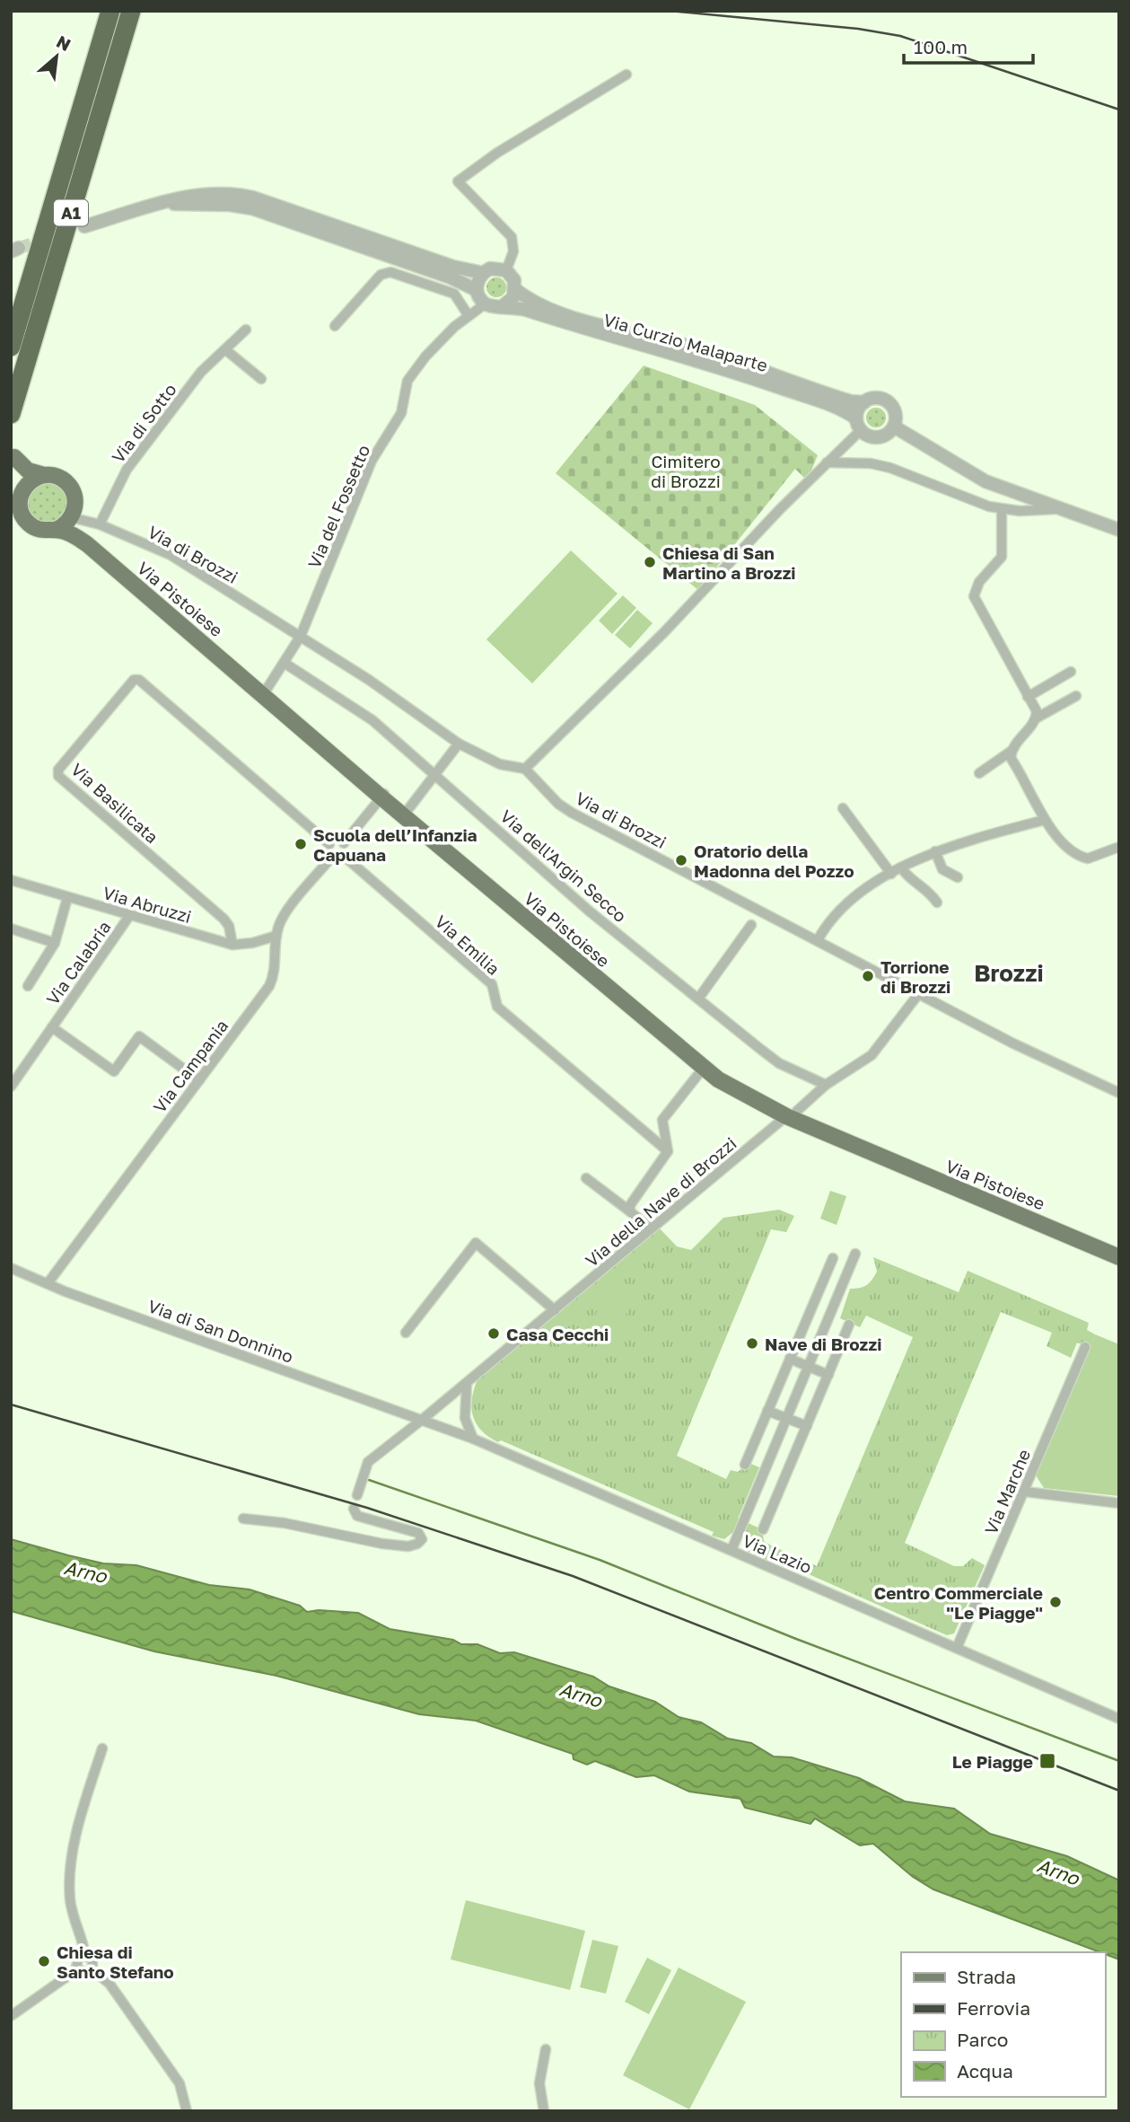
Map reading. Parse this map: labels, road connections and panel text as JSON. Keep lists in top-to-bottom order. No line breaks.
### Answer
{"streets":{"highway":["A1"],"main road":["Via Pistoiese"],"street":["Via Curzio Malaparte","Via di Sotto","Via del Fossetto","Via di Brozzi","Via Basilicata","Via dell'Argin Secco","Via Abruzzi","Via Emilia","Via Calabria","Via Campania","Via della Nave di Brozzi","Via di San Donnino","Via Marche","Via Lazio"]},"crossings":[["Via Curzio Malaparte","Via del Fossetto"],["Via di Sotto","Via di Brozzi"],["Via del Fossetto","Via di Brozzi"],["Via del Fossetto","Via Pistoiese"],["Via del Fossetto","Via dell'Argin Secco"],["Via di Brozzi","Via Pistoiese"],["Via di Brozzi","Via della Nave di Brozzi"],["Via Pistoiese","Via della Nave di Brozzi"],["Via Basilicata","Via Abruzzi"],["Via Basilicata","Via Emilia"],["Via Basilicata","Via Campania"],["Via dell'Argin Secco","Via della Nave di Brozzi"],["Via Abruzzi","Via Calabria"],["Via Abruzzi","Via Campania"],["Via Emilia","Via Campania"],["Via Calabria","Via Campania"],["Via Campania","Via di San Donnino"],["Via della Nave di Brozzi","Via di San Donnino"],["Via della Nave di Brozzi","Via Lazio"],["Via di San Donnino","Via Lazio"],["Via Marche","Via Lazio"]],"districts":["Brozzi"],"water":["Arno"],"parks":["Cimitero di Brozzi"],"places":{"other":["Chiesa di San Martino a Brozzi","Scuola dell’Infanzia Capuana","Oratorio della Madonna del Pozzo","Torrione di Brozzi","Casa Cecchi","Nave di Brozzi","Centro Commerciale \"Le Piagge\"","Chiesa di Santo Stefano"],"transit":["Le Piagge"]},"legend":["Strada","Ferrovia","Parco","Acqua"],"scale_bar":"100 m","north":"top right"}
